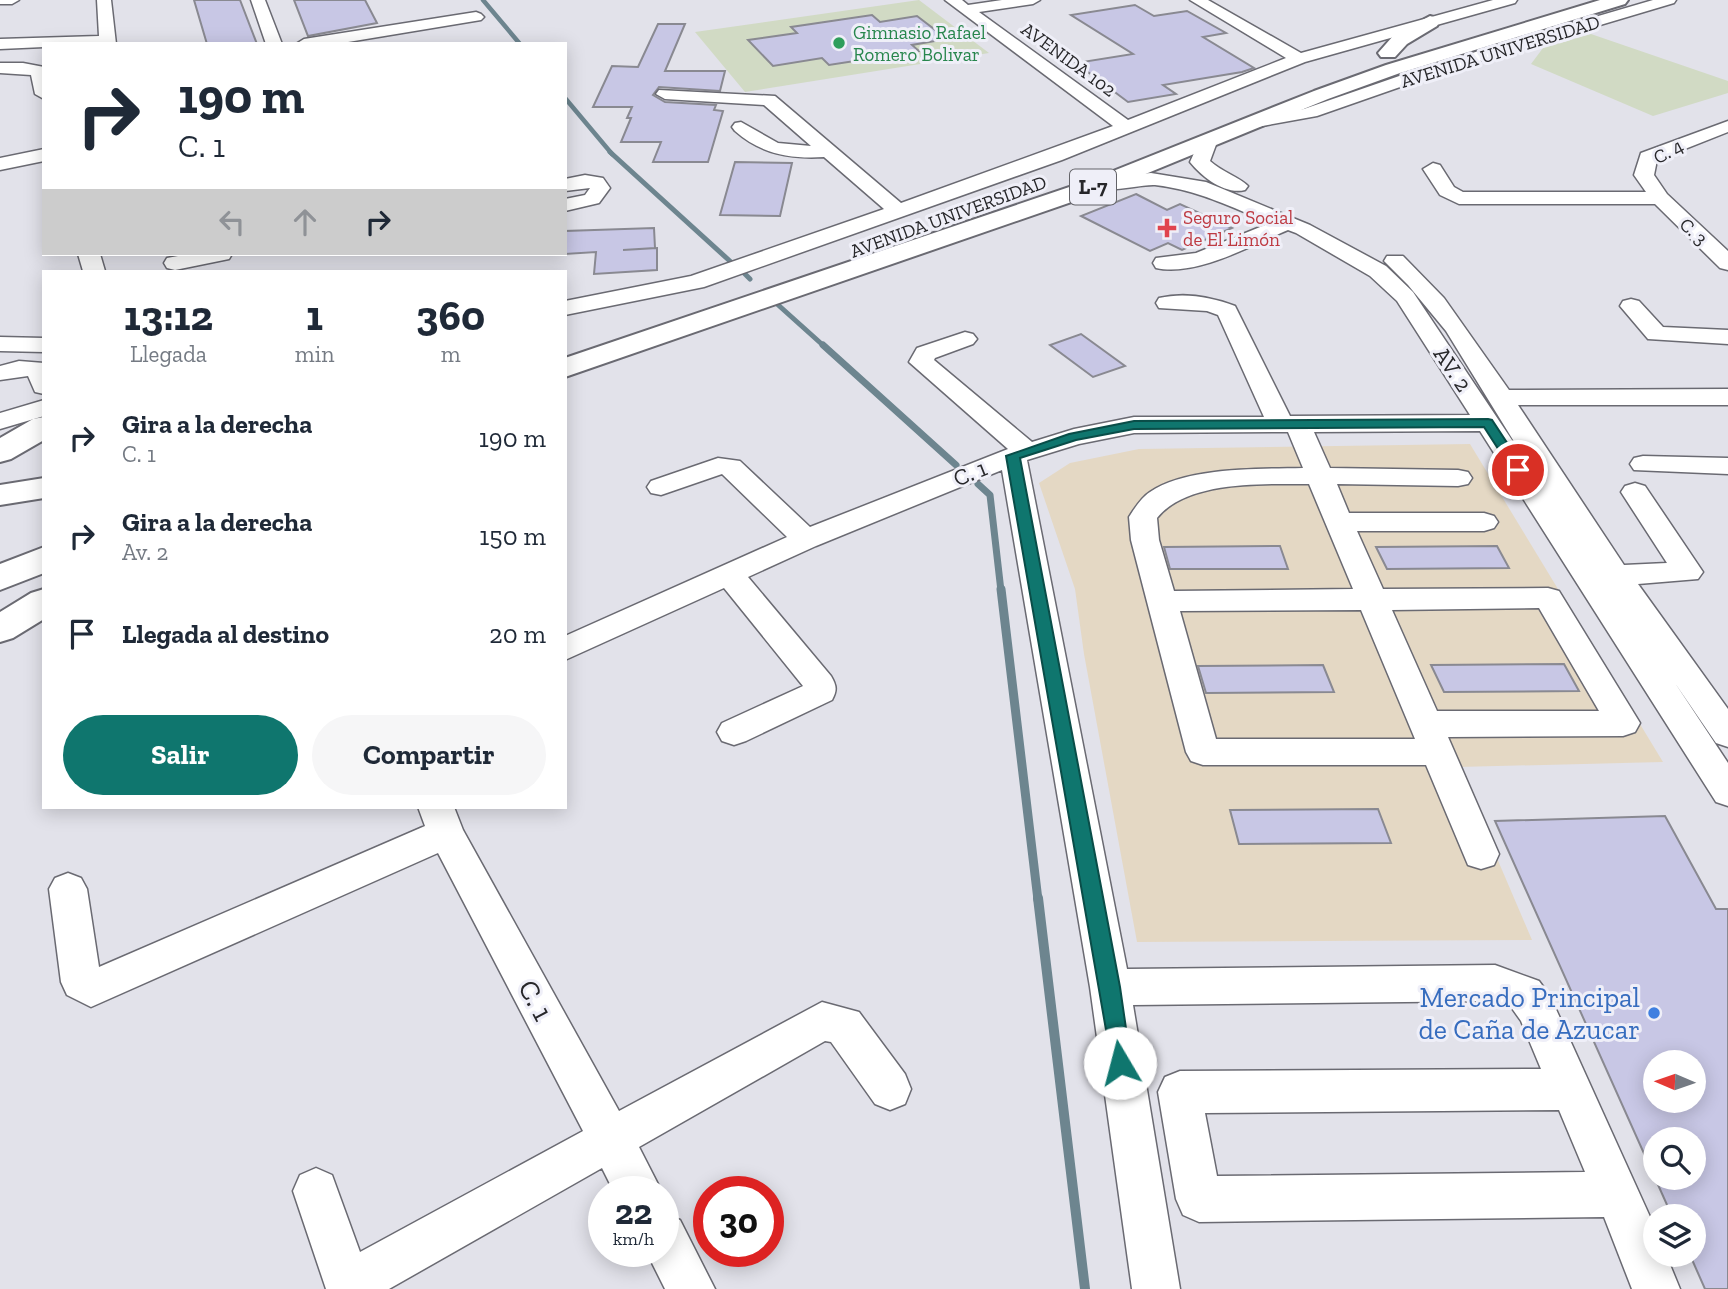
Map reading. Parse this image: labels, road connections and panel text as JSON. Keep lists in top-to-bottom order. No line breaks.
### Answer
{"streets":{"main road":["AVENIDA UNIVERSIDAD","L-7"],"street":["AVENIDA 102","C. 4","C. 3","AV. 2","C. 1"]},"crossings":[["AVENIDA UNIVERSIDAD","AVENIDA 102"],["AVENIDA UNIVERSIDAD","AV. 2"],["C. 4","C. 3"],["AV. 2","C. 1"]],"places":{"other":["Gimnasio Rafael Romero Bolivar","Mercado Principal de Caña de Azucar"],"health":["Seguro Social de El Limón"]},"north":"left","page":{"turn":["190 m","C. 1"],"eta":["13:12","Llegada","1","min","360","m"],"list":[{"name":"Gira a la derecha","note":"C. 1","value":"190 m"},{"name":"Gira a la derecha","note":"Av. 2","value":"150 m"},{"name":"Llegada al destino","value":"20 m"}],"buttons":["Salir","Compartir"],"speed":"22 km/h","limit":"30"}}
